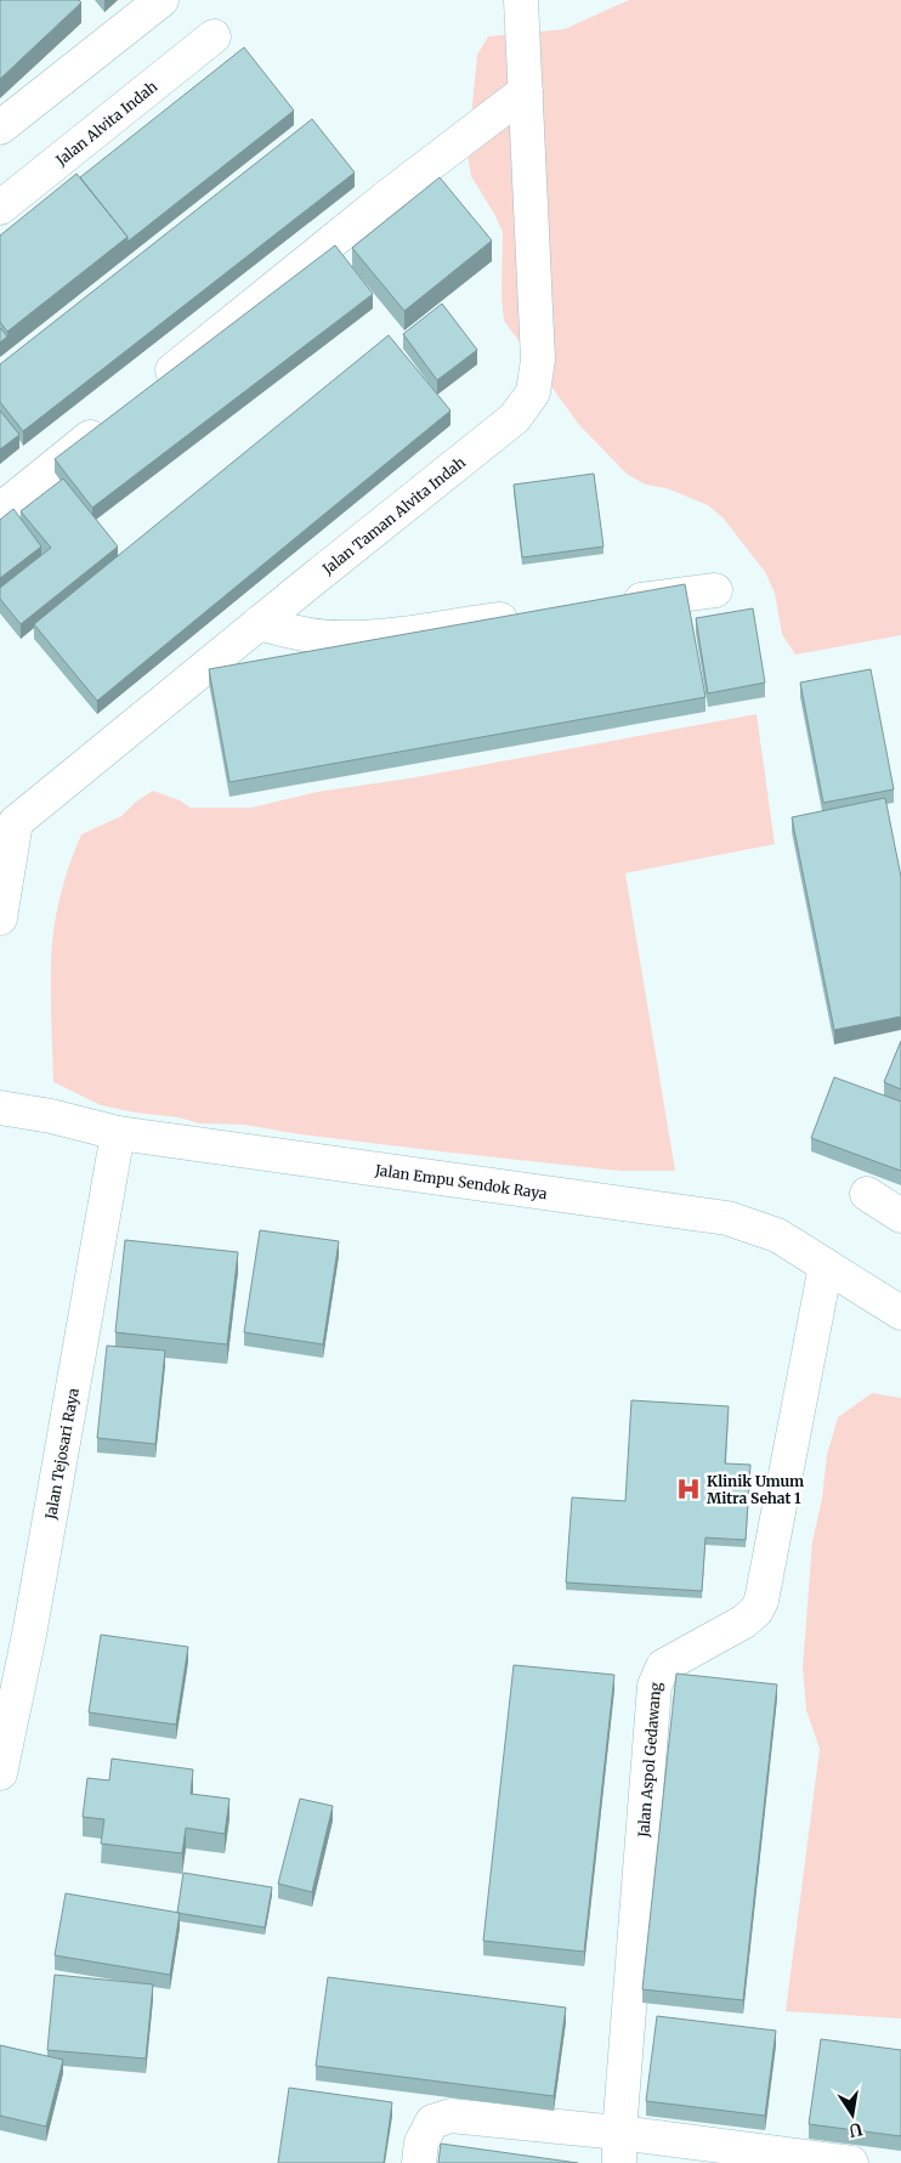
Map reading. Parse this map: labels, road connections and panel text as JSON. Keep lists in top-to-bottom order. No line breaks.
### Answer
{"streets":{"street":["Jalan Alvita Indah","Jalan Taman Alvita Indah","Jalan Empu Sendok Raya","Jalan Tejosari Raya","Jalan Aspol Gedawang"]},"crossings":[["Jalan Empu Sendok Raya","Jalan Tejosari Raya"],["Jalan Empu Sendok Raya","Jalan Aspol Gedawang"]],"places":{"hospital":["Klinik Umum Mitra Sehat 1"]},"north":"bottom"}
